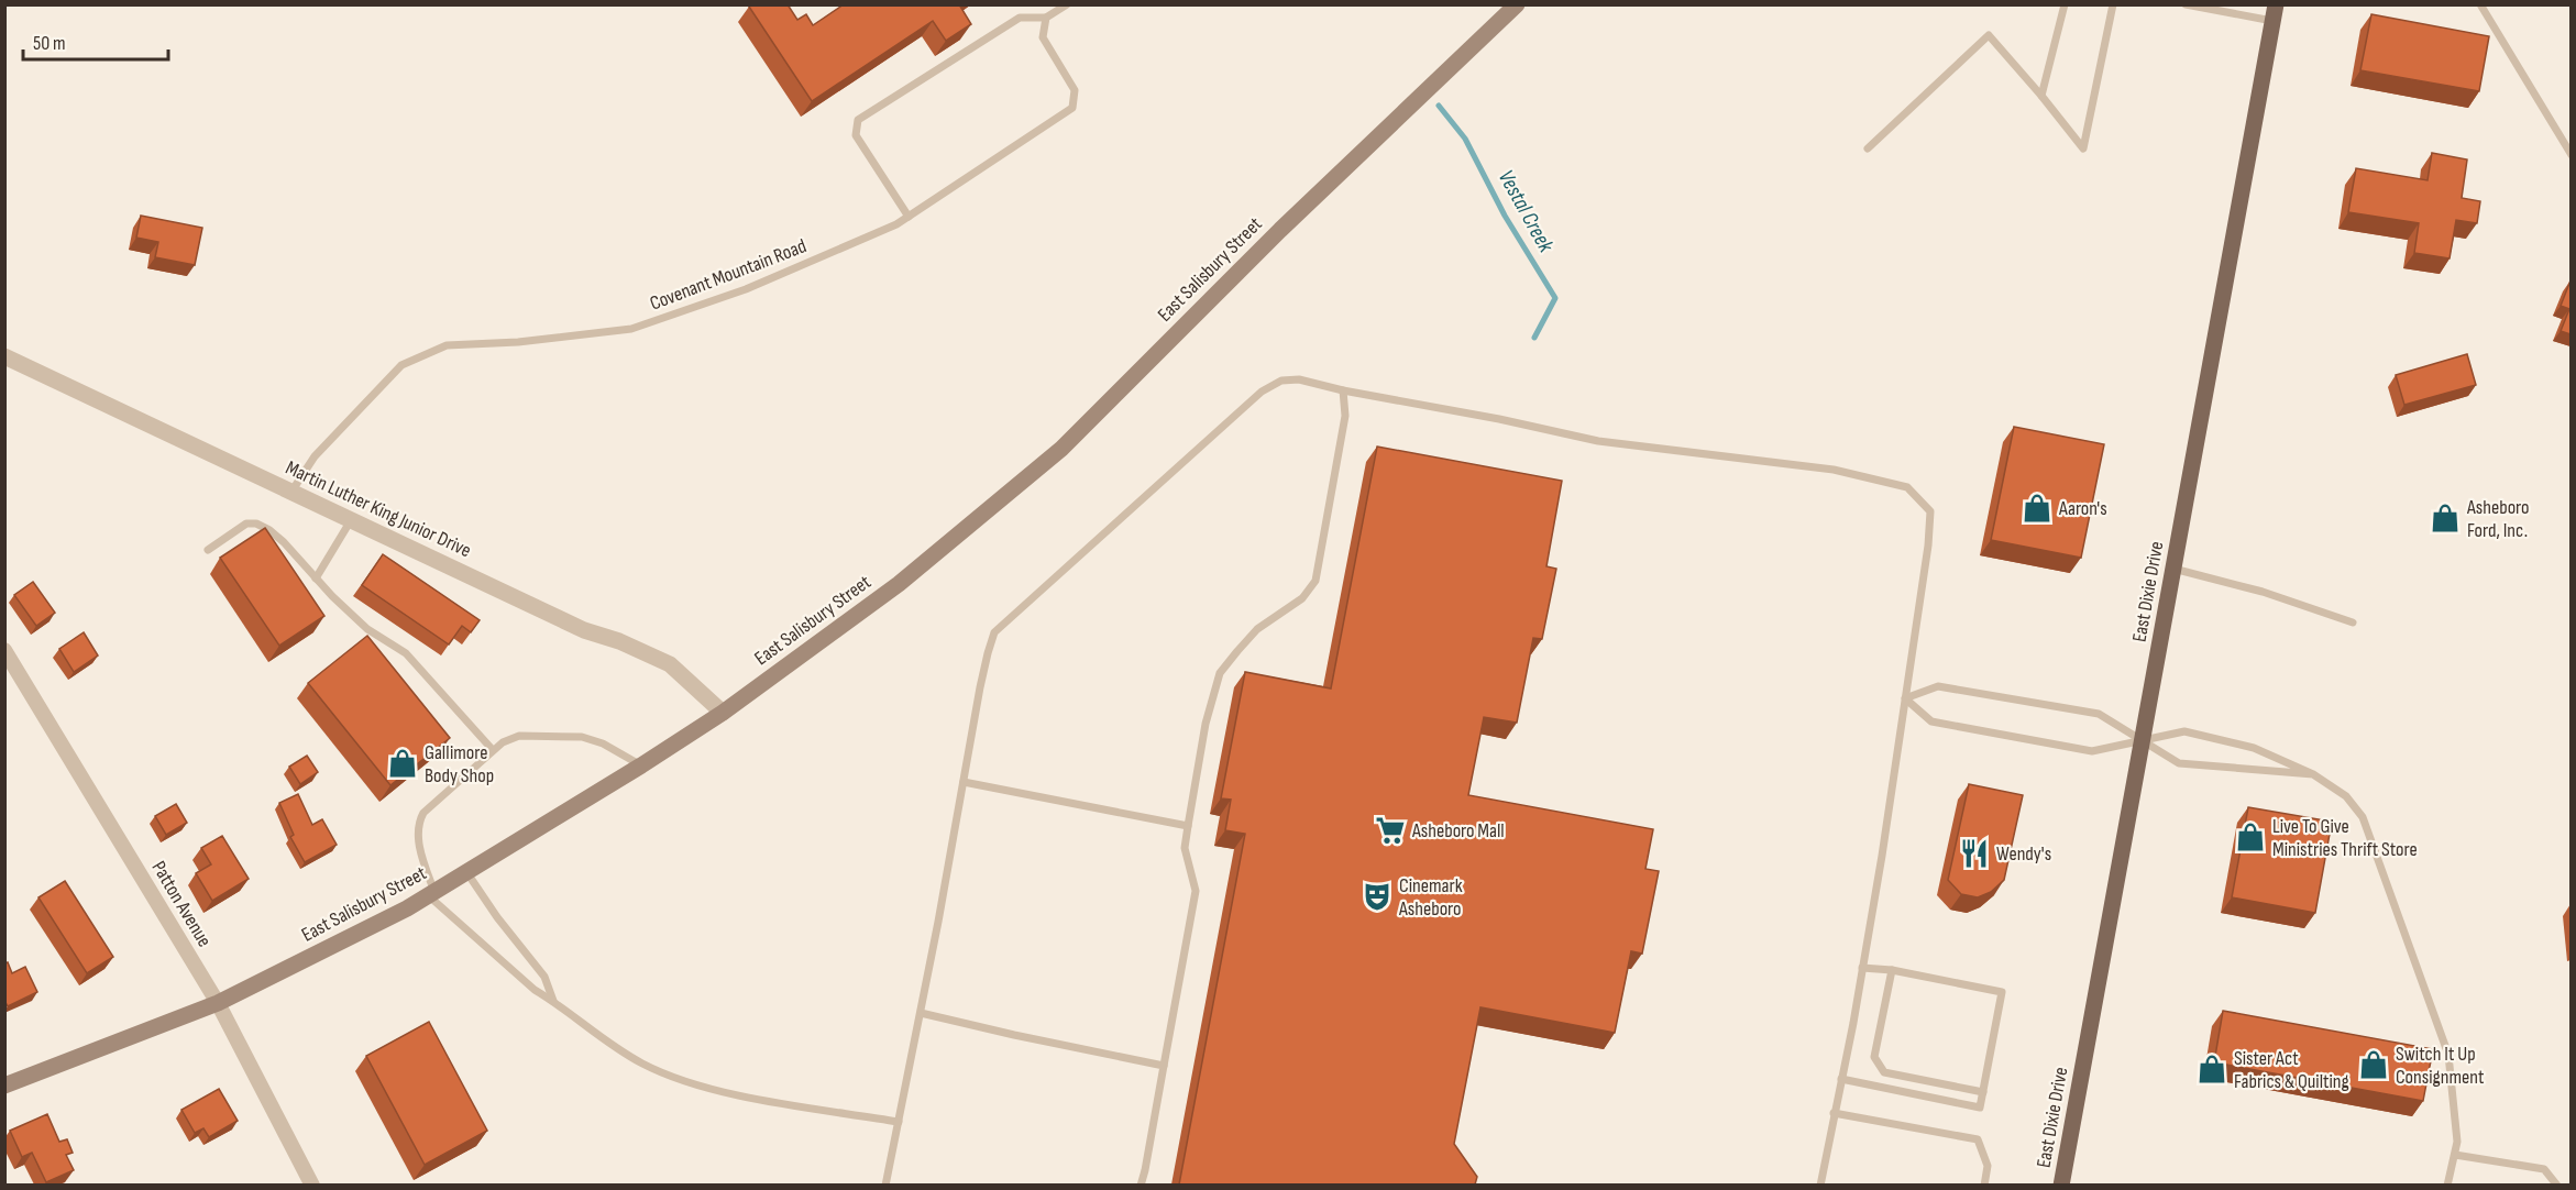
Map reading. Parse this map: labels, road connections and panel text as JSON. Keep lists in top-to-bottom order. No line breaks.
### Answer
{"streets":{"main road":["East Salisbury Street","East Dixie Drive"],"street":["Martin Luther King Junior Drive","Patton Avenue"],"lane":["Covenant Mountain Road"]},"crossings":[["East Salisbury Street","Martin Luther King Junior Drive"],["East Salisbury Street","Patton Avenue"],["Covenant Mountain Road","Martin Luther King Junior Drive"]],"water":["Vestal Creek"],"places":{"shop":["Aaron's","Asheboro Ford, Inc.","Gallimore Body Shop","Live To Give Ministries Thrift Store","Switch It Up Consignment","Sister Act Fabrics & Quilting"],"supermarket":["Asheboro Mall"],"restaurant":["Wendy's"],"theatre":["Cinemark Asheboro"]},"scale_bar":"50 m"}
